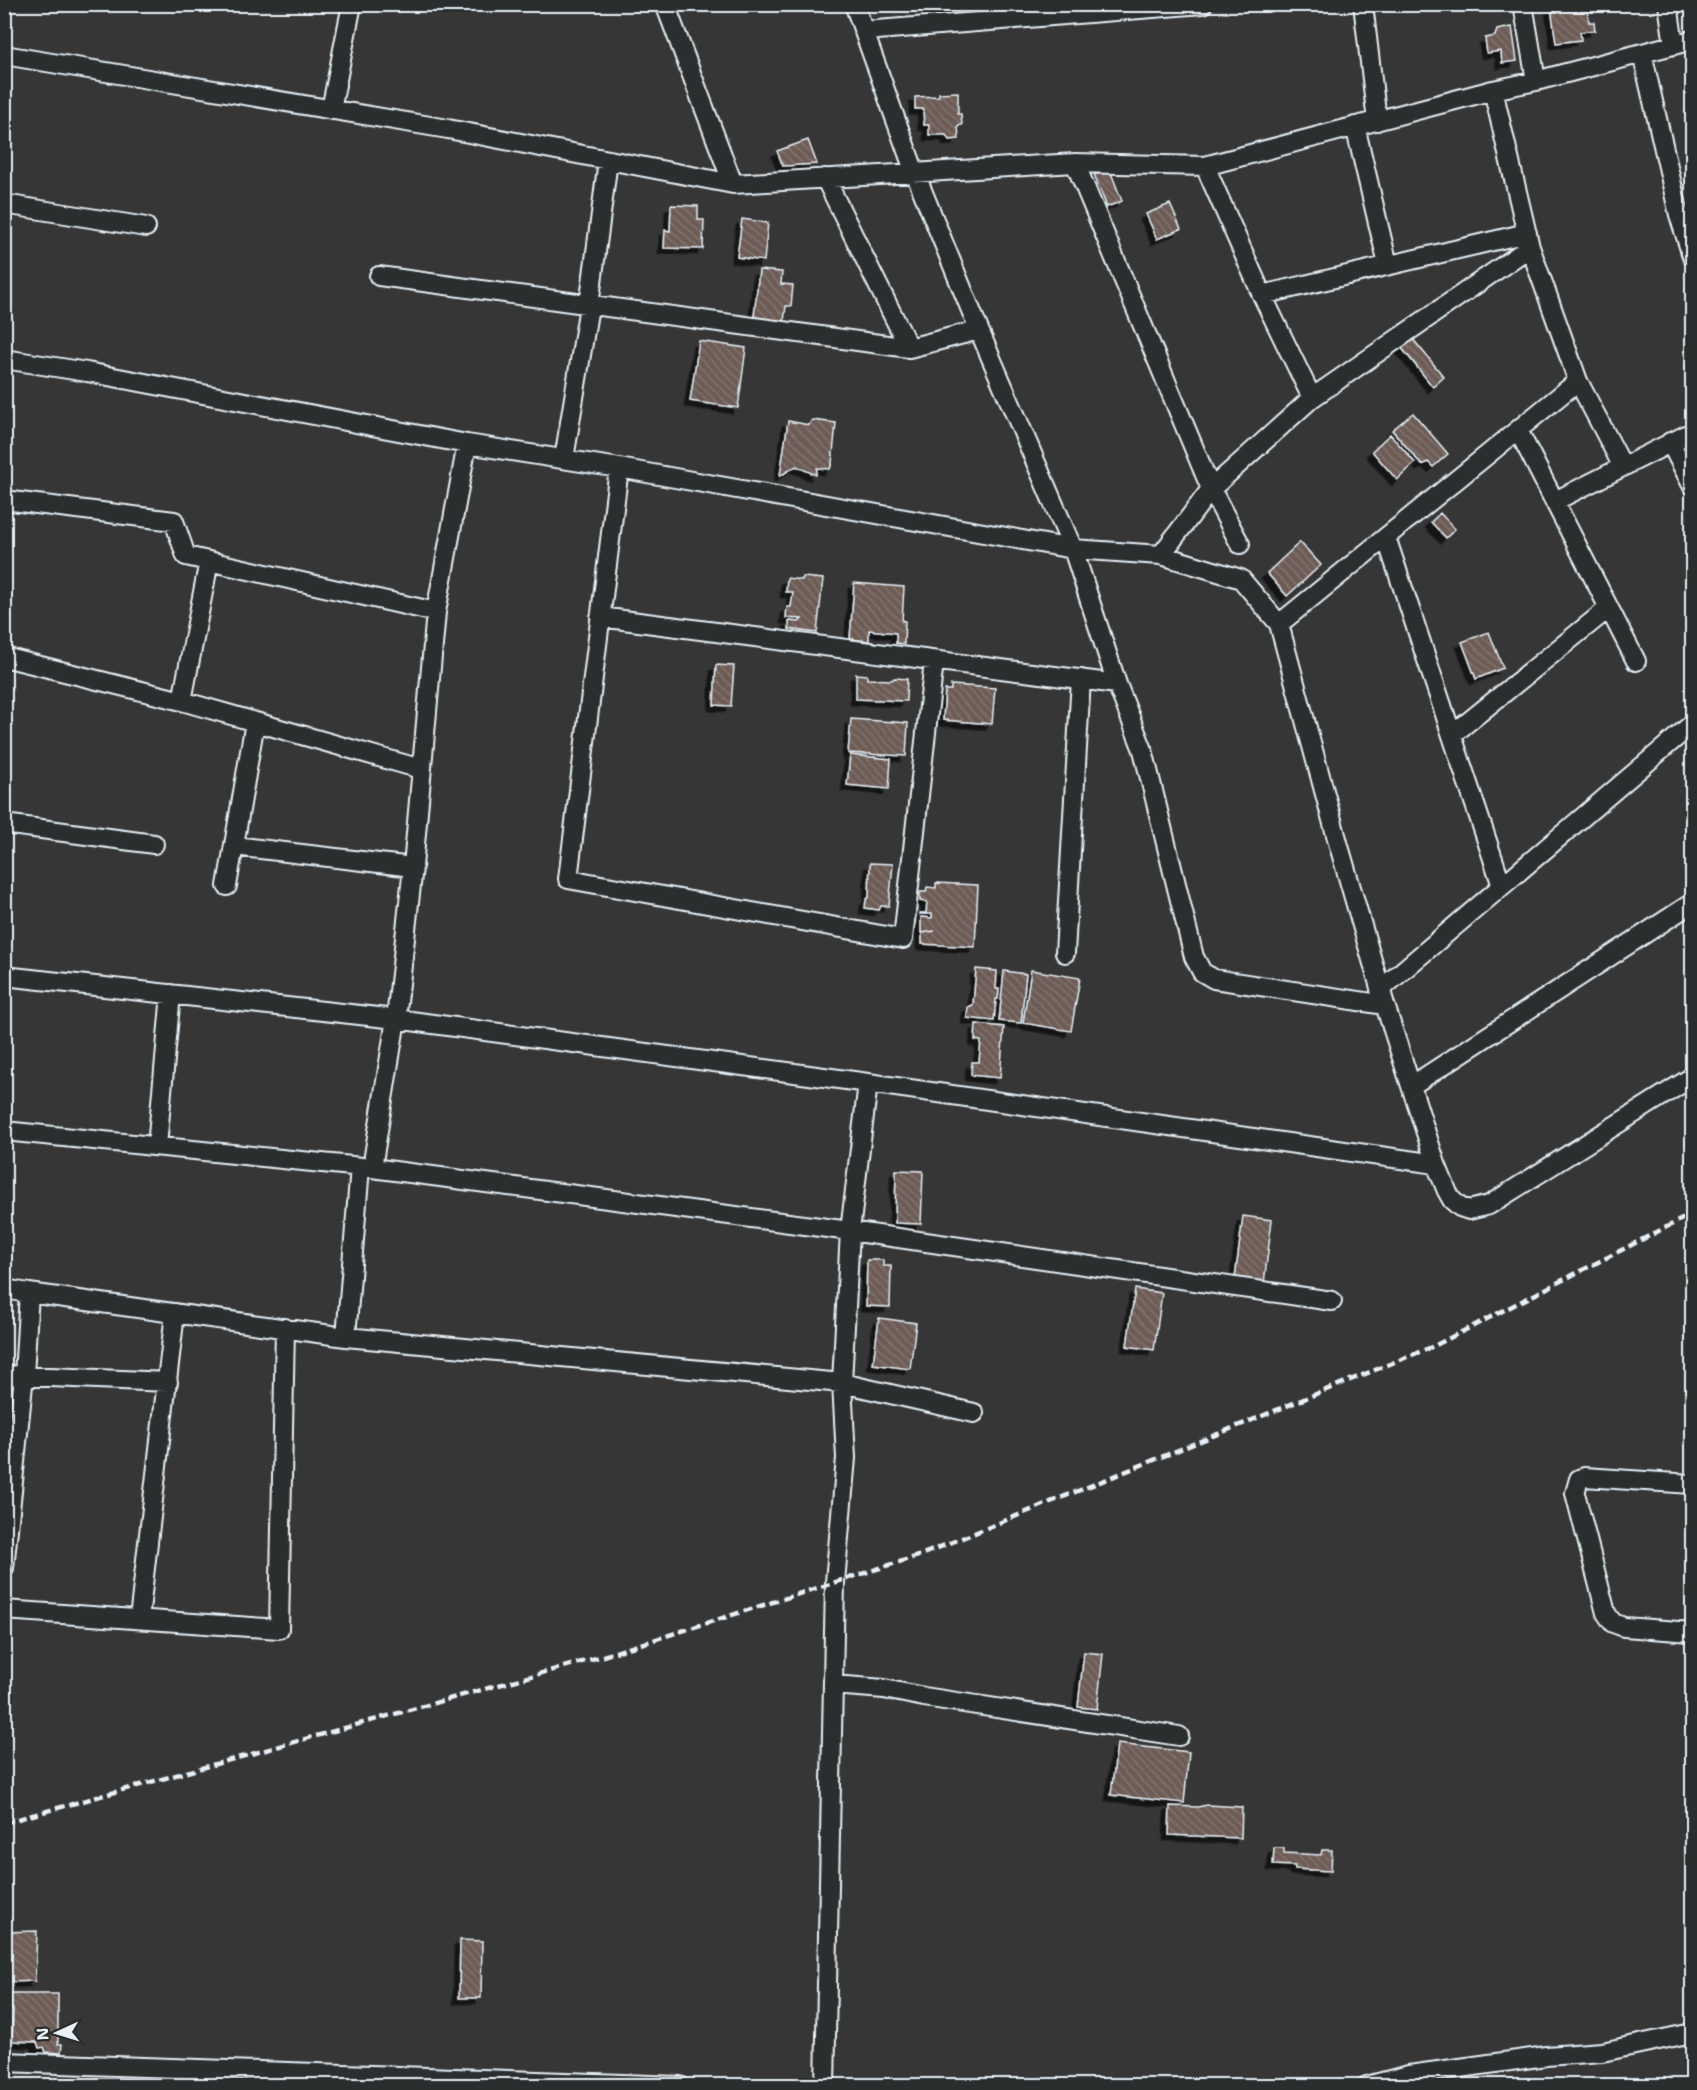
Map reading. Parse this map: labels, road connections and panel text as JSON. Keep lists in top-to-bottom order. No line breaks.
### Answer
{"north":"left"}
